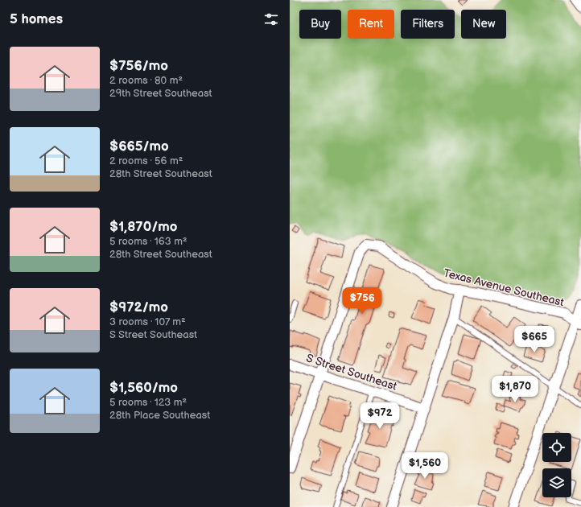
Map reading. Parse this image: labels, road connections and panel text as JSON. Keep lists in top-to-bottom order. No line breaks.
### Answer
{"streets":{"street":["Texas Avenue Southeast","S Street Southeast"]},"crossings":[["Texas Avenue Southeast","S Street Southeast"]],"page":{"heading":"5 homes","chip":["Buy","Rent","Filters","New"],"list":[{"name":"$756/mo","note":"2 rooms · 80 m² · 29th Street Southeast"},{"name":"$665/mo","note":"2 rooms · 56 m² · 28th Street Southeast"},{"name":"$1,870/mo","note":"5 rooms · 163 m² · 28th Street Southeast"},{"name":"$972/mo","note":"3 rooms · 107 m² · S Street Southeast"},{"name":"$1,560/mo","note":"5 rooms · 123 m² · 28th Place Southeast"}],"price":["$756","$665","$1,870","$972","$1,560"]}}
